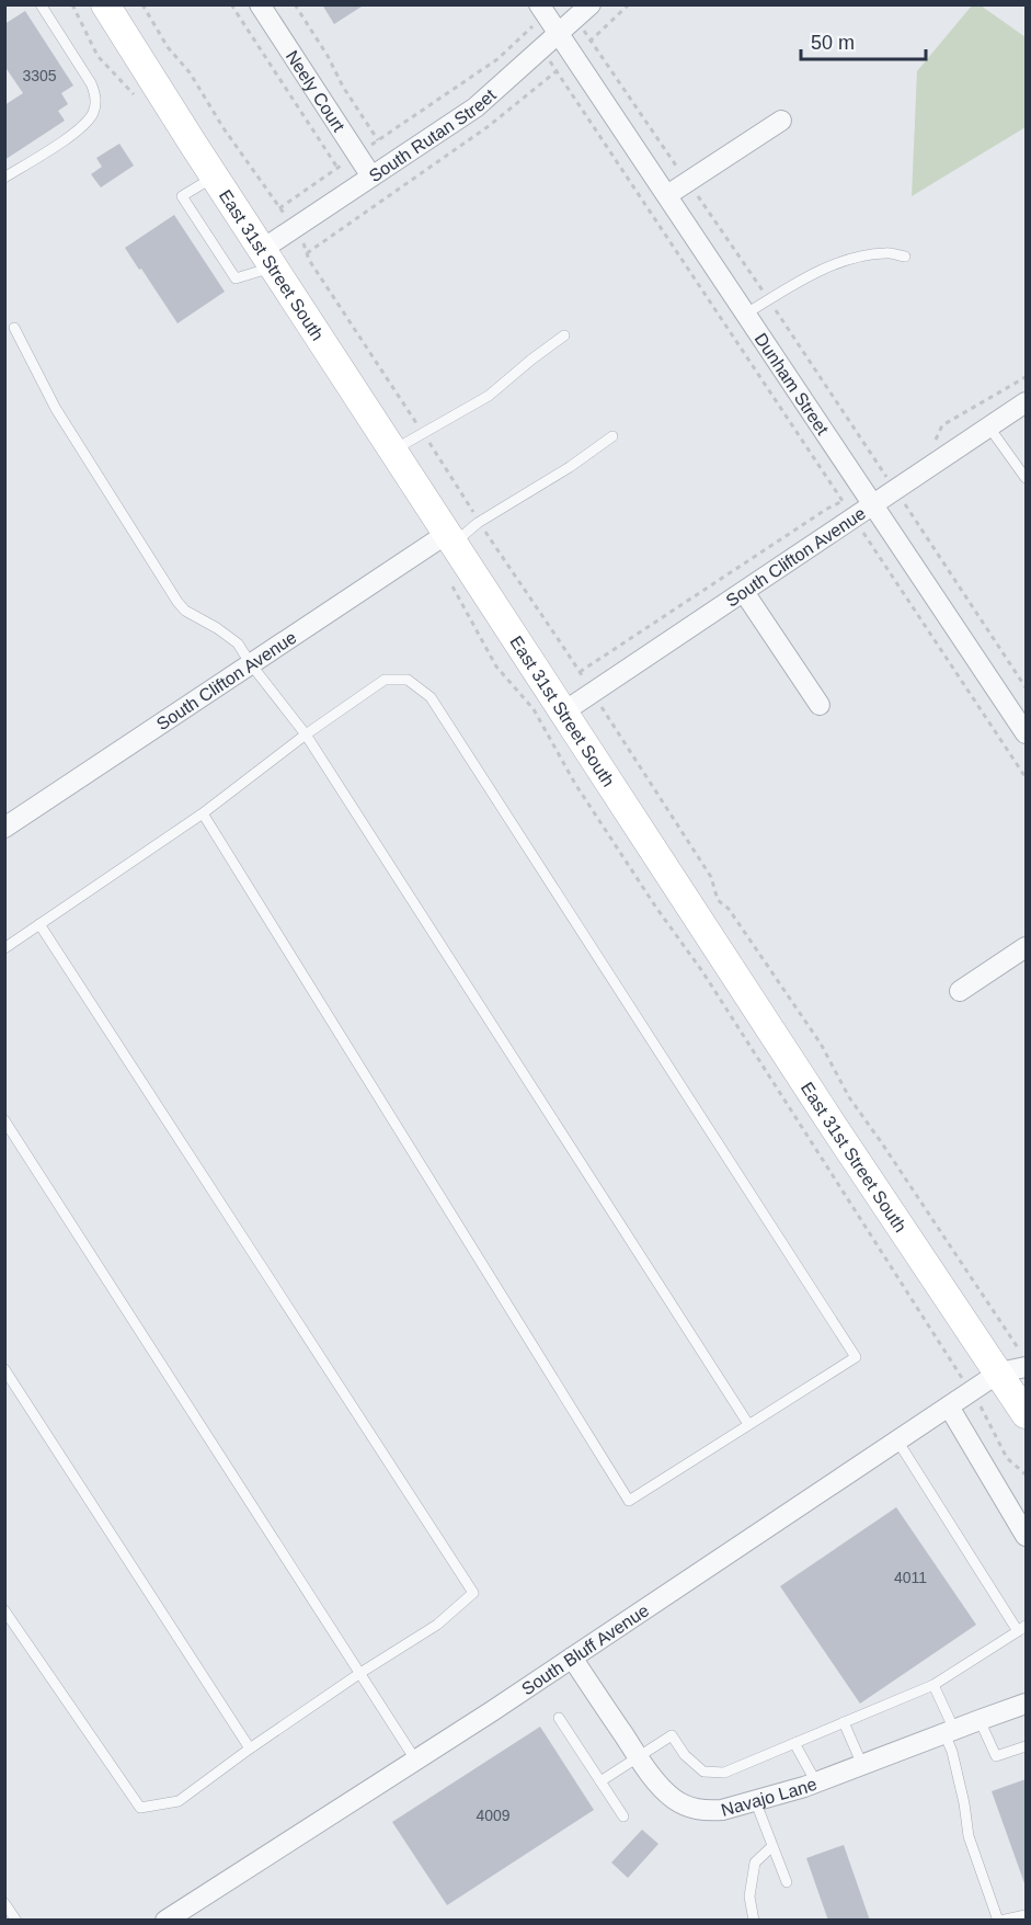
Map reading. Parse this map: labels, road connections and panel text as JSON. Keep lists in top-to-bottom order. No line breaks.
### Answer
{"streets":{"street":["Neely Court","South Rutan Street","East 31st Street South","Dunham Street","South Clifton Avenue","South Bluff Avenue","Navajo Lane"]},"crossings":[["Neely Court","South Rutan Street"],["South Rutan Street","East 31st Street South"],["South Rutan Street","Dunham Street"],["East 31st Street South","South Clifton Avenue"],["East 31st Street South","South Bluff Avenue"],["Dunham Street","South Clifton Avenue"],["South Bluff Avenue","Navajo Lane"]],"house_numbers":["3305","4011","4009"],"scale_bar":"50 m"}
